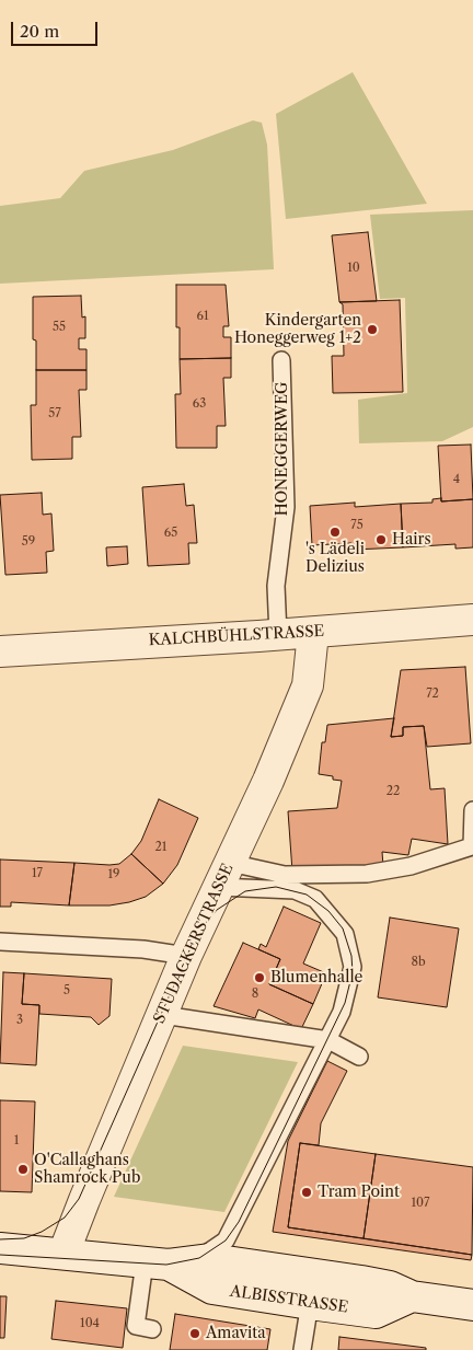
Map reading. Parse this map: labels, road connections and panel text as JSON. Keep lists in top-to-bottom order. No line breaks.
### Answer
{"streets":{"street":["KALCHBÜHLSTRASSE","STUDACKERSTRASSE","ALBISSTRASSE"],"lane":["HONEGGERWEG"]},"crossings":[["HONEGGERWEG","KALCHBÜHLSTRASSE"],["KALCHBÜHLSTRASSE","STUDACKERSTRASSE"],["STUDACKERSTRASSE","ALBISSTRASSE"]],"places":["Kindergarten Honeggerweg 1+2","'s Lädeli Delizius","Hairs","Blumenhalle","O'Callaghans Shamrock Pub","Tram Point","Amavita"],"house_numbers":["10","61","55","63","57","4","75","65","59","72","22","21","17","19","8b","5","8","3","1","107","104"],"scale_bar":"20 m"}
